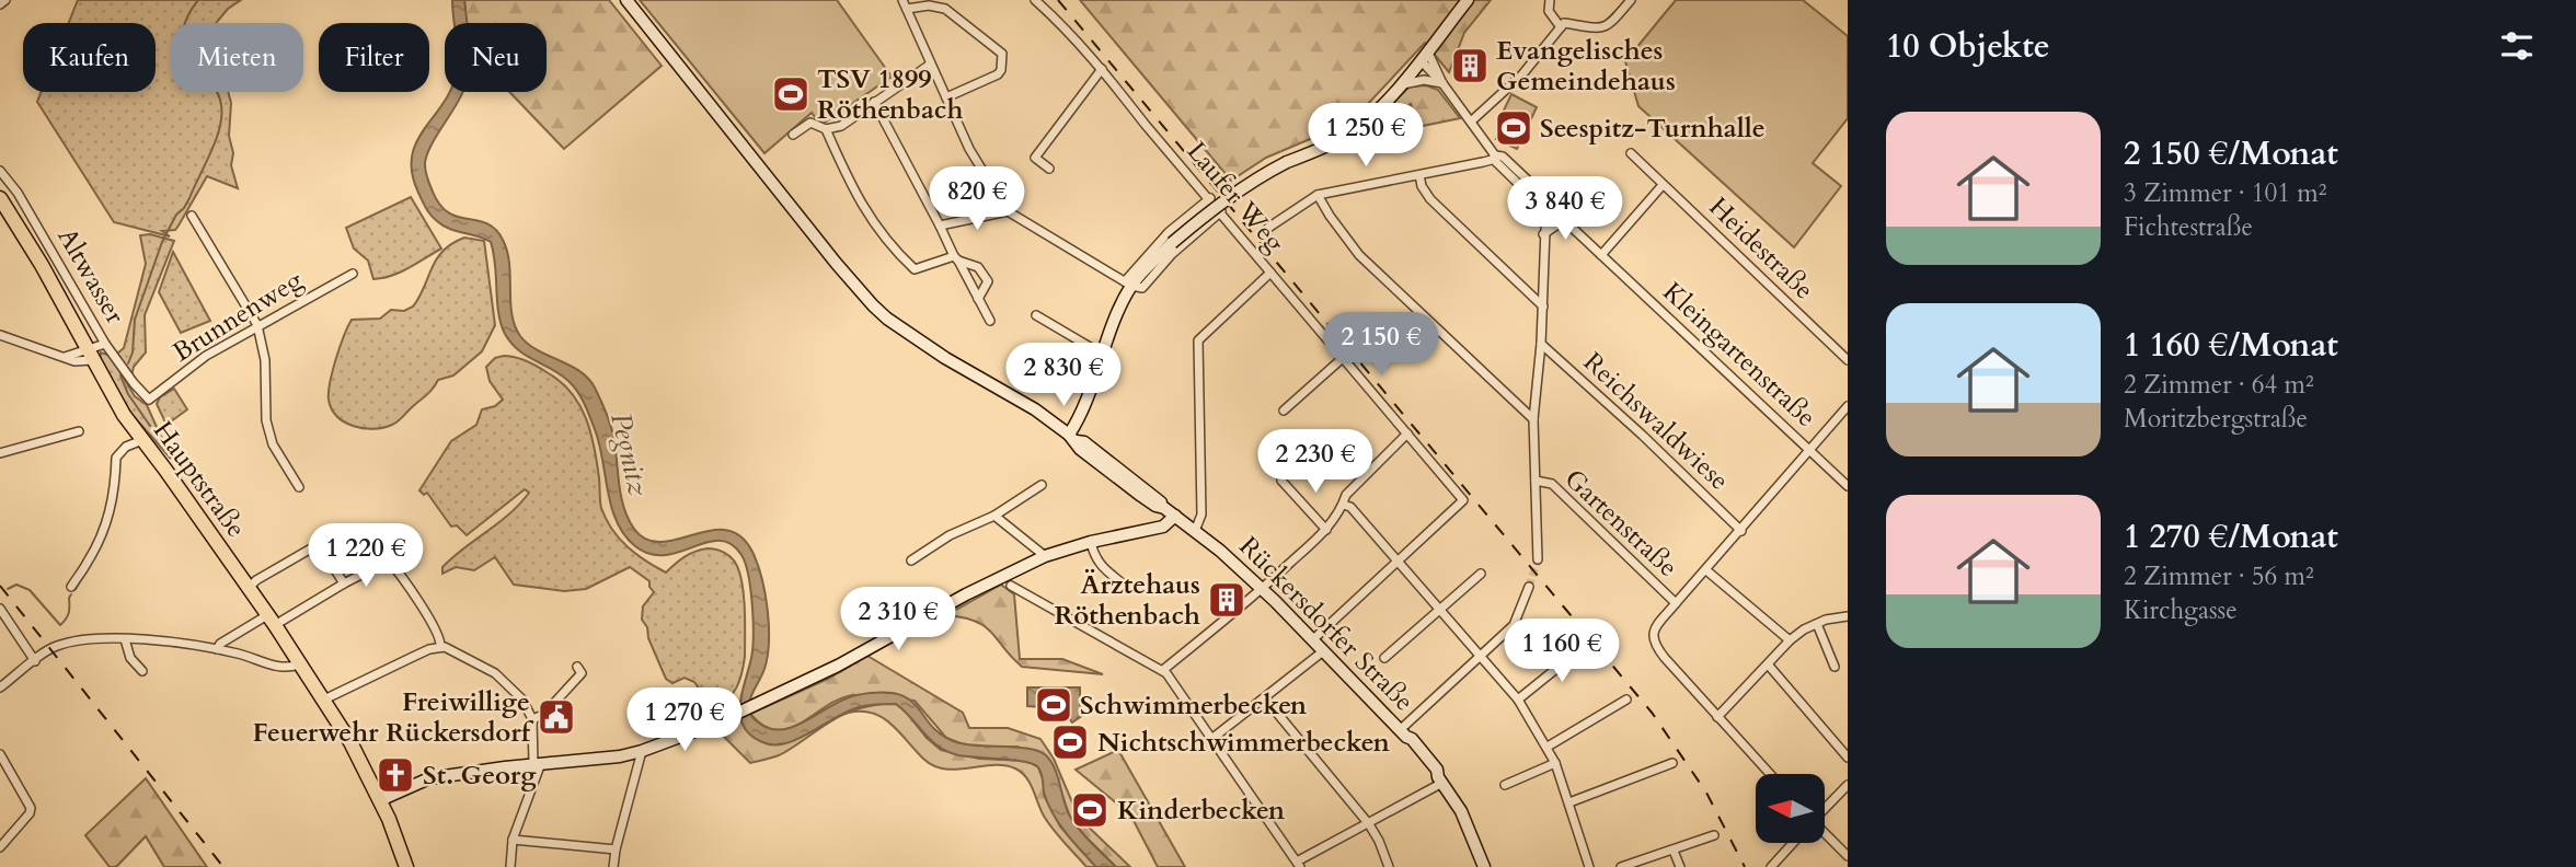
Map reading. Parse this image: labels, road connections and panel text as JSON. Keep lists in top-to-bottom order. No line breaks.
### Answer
{"streets":{"main road":["Hauptstraße","Rückersdorfer Straße"],"street":["Laufer Weg","Heidestraße","Altwasser","Brunnenweg","Kleingartenstraße","Reichswaldwiese","Gartenstraße"]},"crossings":[["Laufer Weg","Rückersdorfer Straße"],["Altwasser","Brunnenweg"]],"water":["Pegnitz"],"places":{"building":["Evangelisches Gemeindehaus","Ärztehaus Röthenbach"],"sports":["TSV 1899 Röthenbach","Seespitz-Turnhalle","Schwimmerbecken","Nichtschwimmerbecken","Kinderbecken"],"public building":["Freiwillige Feuerwehr Rückersdorf"],"church":["St. Georg"]},"north":"left","page":{"heading":"10 Objekte","chip":["Kaufen","Mieten","Filter","Neu"],"list":[{"name":"2 150 €/Monat","note":"3 Zimmer · 101 m² · Fichtestraße"},{"name":"1 160 €/Monat","note":"2 Zimmer · 64 m² · Moritzbergstraße"},{"name":"1 270 €/Monat","note":"2 Zimmer · 56 m² · Kirchgasse"}],"price":["1 250 €","820 €","3 840 €","2 150 €","2 830 €","2 230 €","1 220 €","2 310 €","1 160 €","1 270 €"]}}
